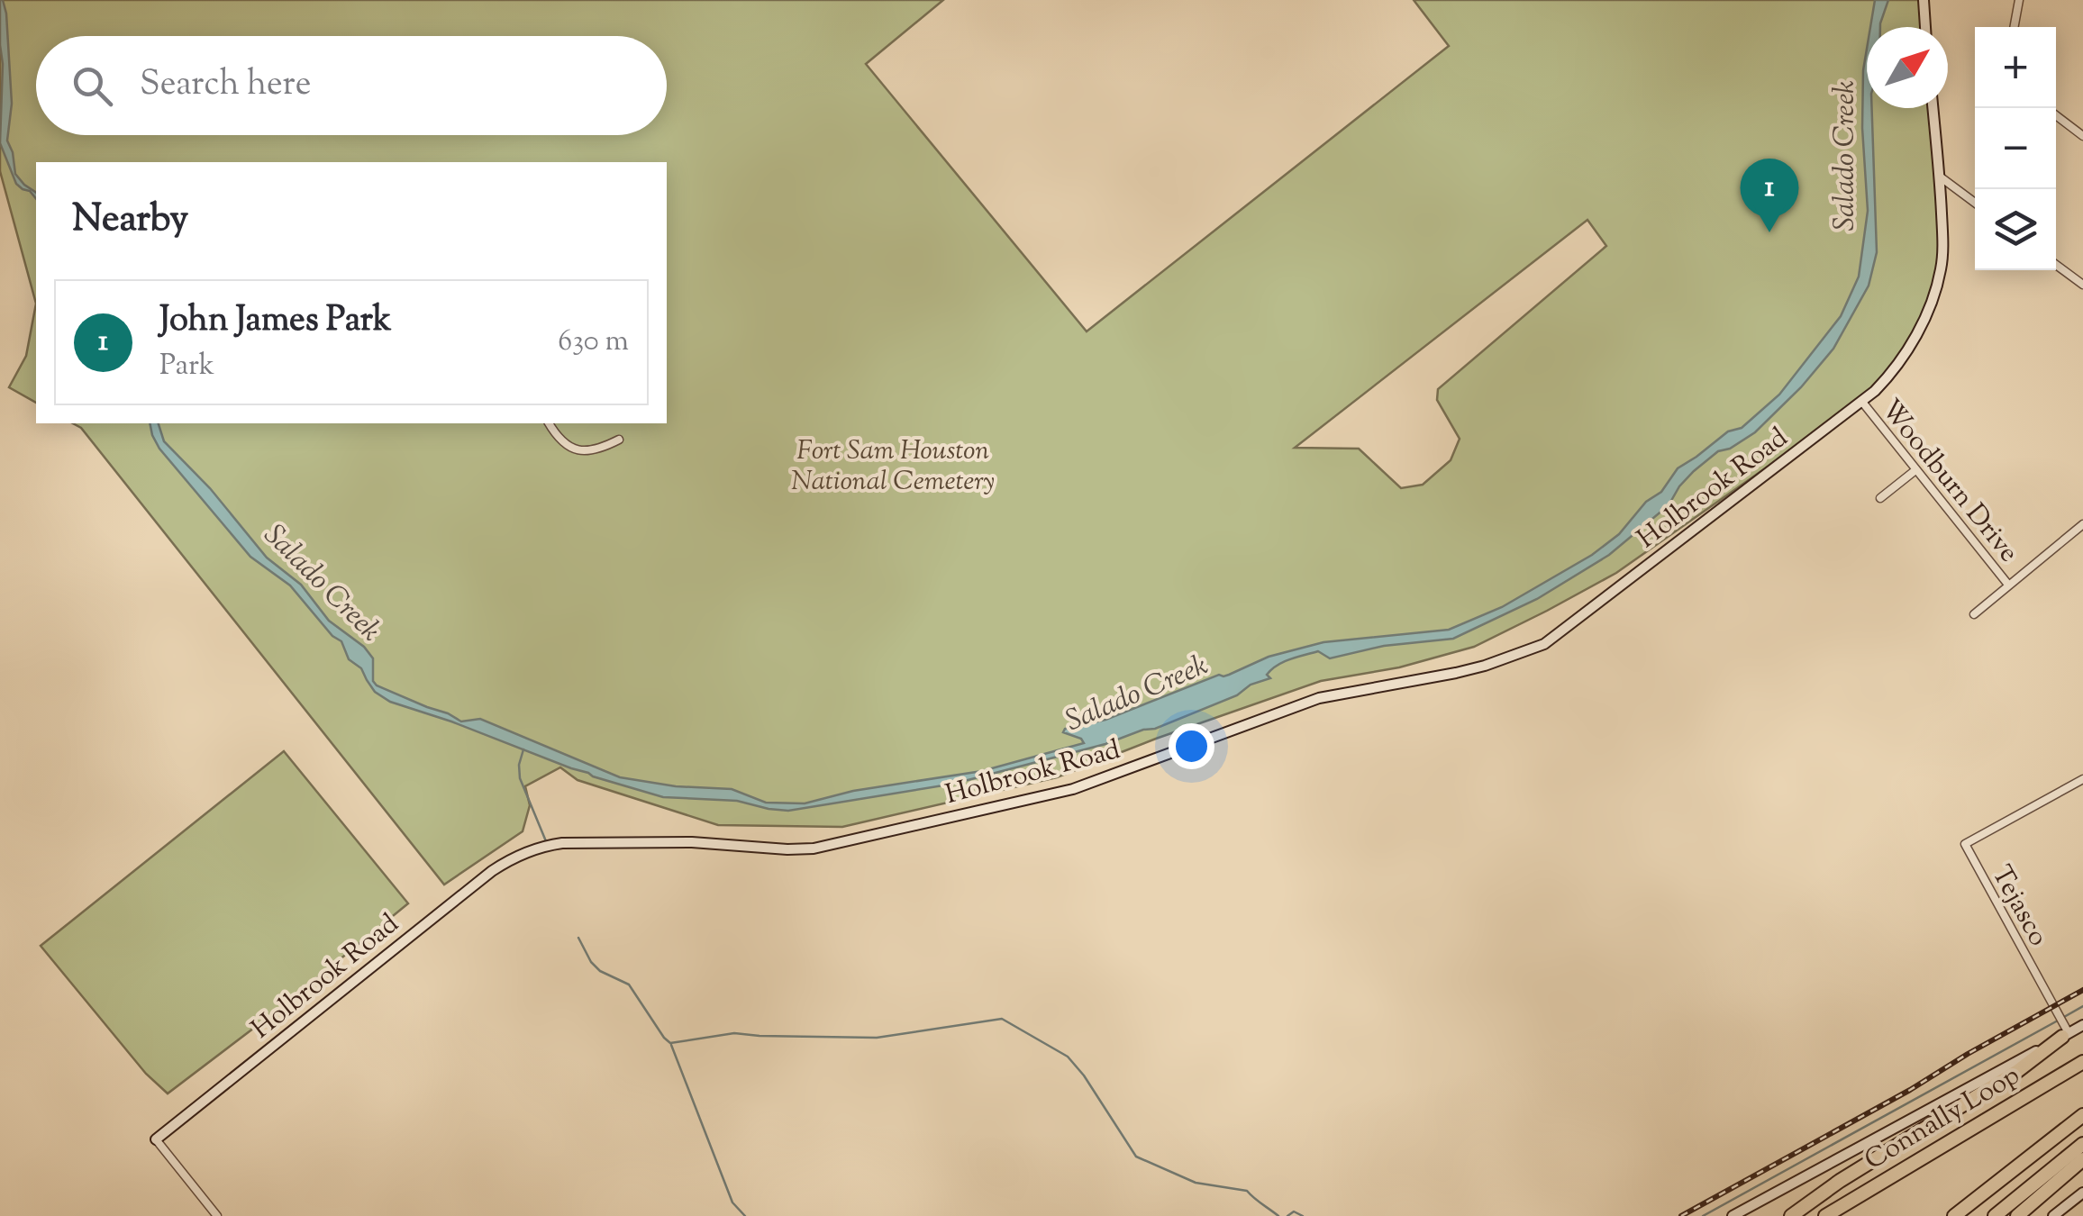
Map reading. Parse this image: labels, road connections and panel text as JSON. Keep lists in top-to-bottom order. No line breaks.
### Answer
{"streets":{"highway":["Connally Loop"],"street":["Woodburn Drive","Holbrook Road","Tejasco"]},"crossings":[["Woodburn Drive","Holbrook Road"]],"water":["Salado Creek"],"parks":["Fort Sam Houston National Cemetery"],"north":"top right","page":{"map_buttons":["+","−"],"search":"Search here","pins":"1","heading":"Nearby","list":[{"mark":"1","name":"John James Park","note":"Park","value":"630 m"}]}}
